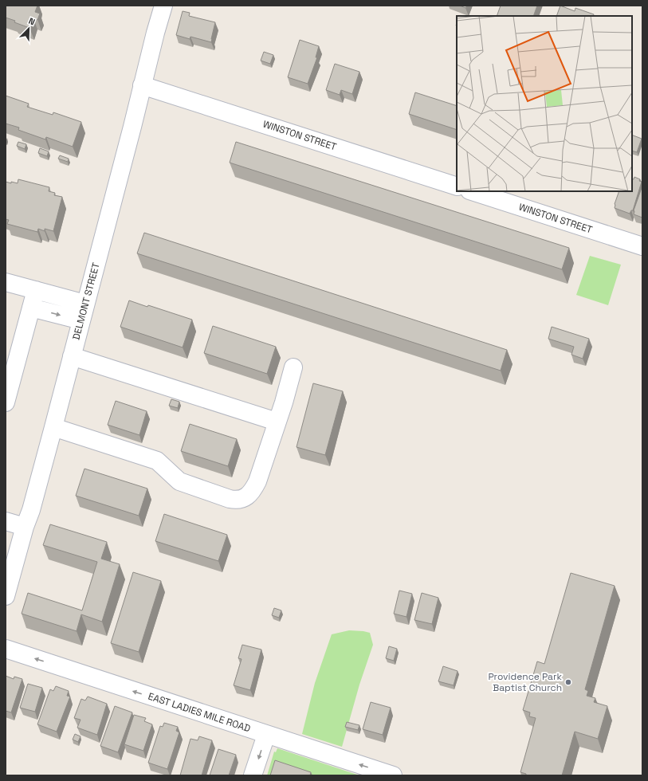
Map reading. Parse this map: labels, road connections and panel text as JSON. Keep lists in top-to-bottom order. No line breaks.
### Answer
{"streets":{"street":["WINSTON STREET","DELMONT STREET","EAST LADIES MILE ROAD"]},"crossings":[["WINSTON STREET","DELMONT STREET"]],"one_way":["EAST LADIES MILE ROAD"],"places":["Providence Park Baptist Church"],"north":"top right"}
